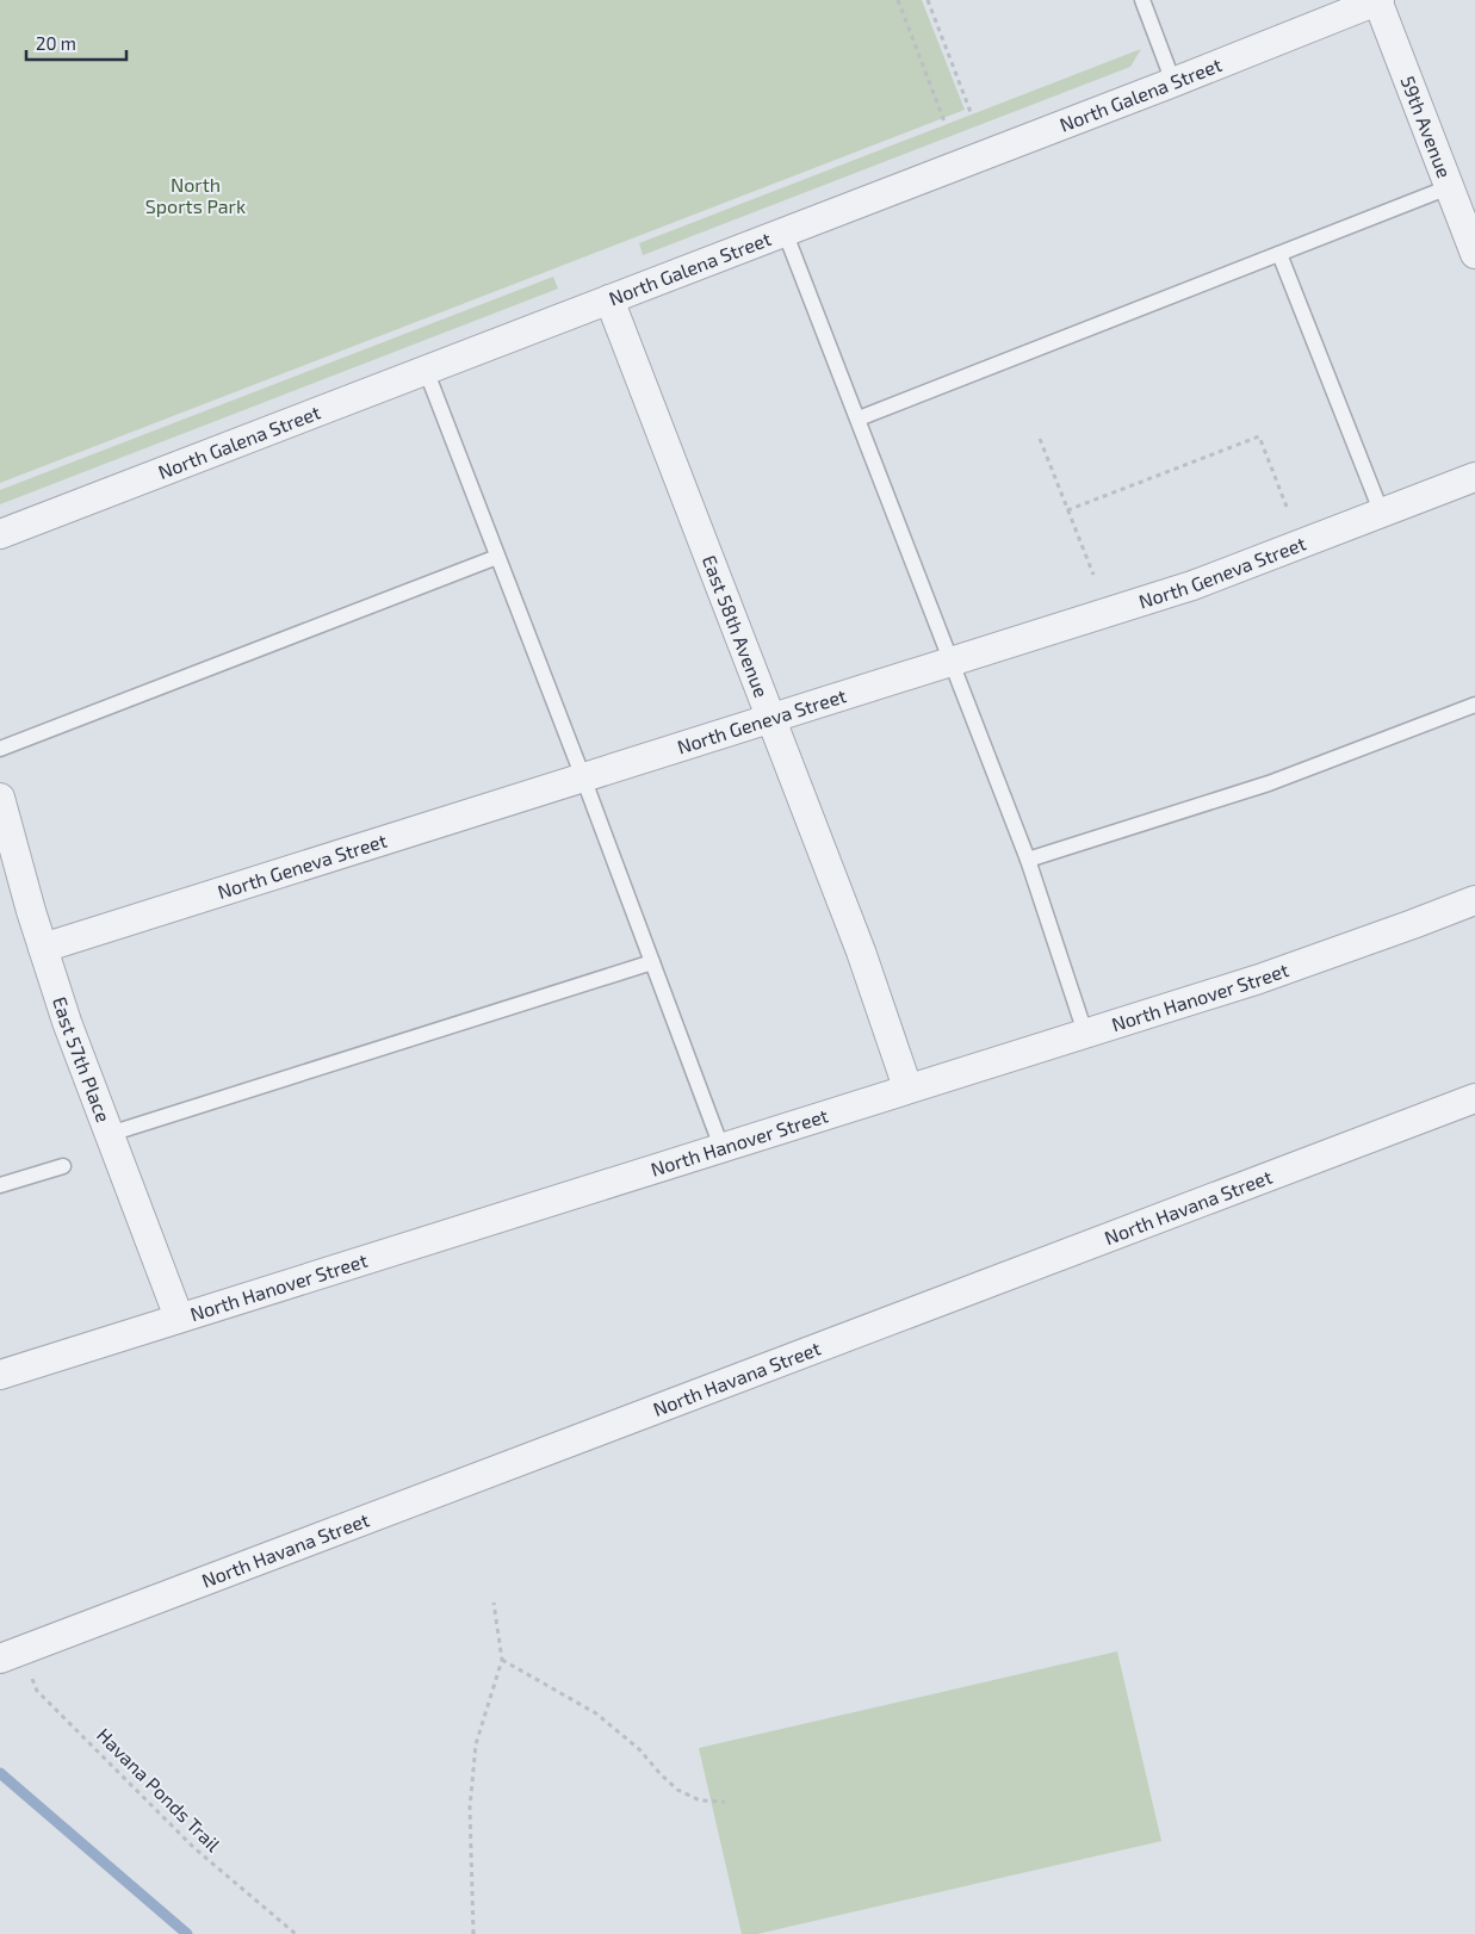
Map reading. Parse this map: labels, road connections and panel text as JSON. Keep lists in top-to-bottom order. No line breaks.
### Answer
{"streets":{"street":["North Galena Street","59th Avenue","North Geneva Street","East 58th Avenue","North Hanover Street","East 57th Place","North Havana Street"],"path":["Havana Ponds Trail"]},"crossings":[["North Galena Street","59th Avenue"],["North Galena Street","East 58th Avenue"],["North Geneva Street","East 58th Avenue"],["North Geneva Street","East 57th Place"],["East 58th Avenue","North Hanover Street"],["North Hanover Street","East 57th Place"],["North Havana Street","Havana Ponds Trail"]],"parks":["North Sports Park"],"scale_bar":"20 m"}
